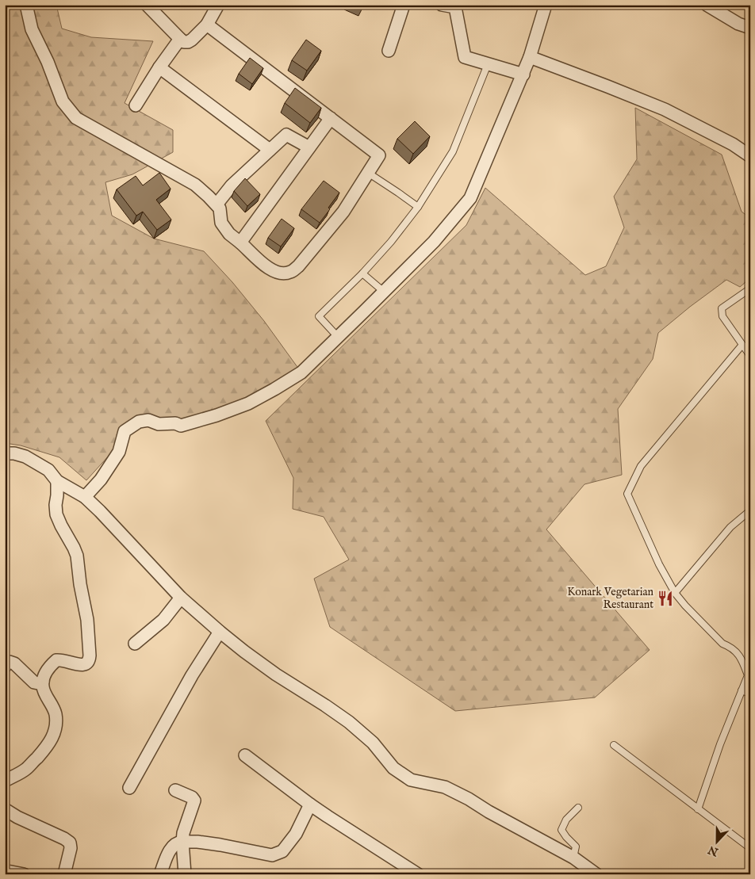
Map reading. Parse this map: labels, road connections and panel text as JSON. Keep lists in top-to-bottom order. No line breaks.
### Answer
{"places":{"restaurant":["Konark Vegetarian Restaurant"]},"north":"bottom"}
